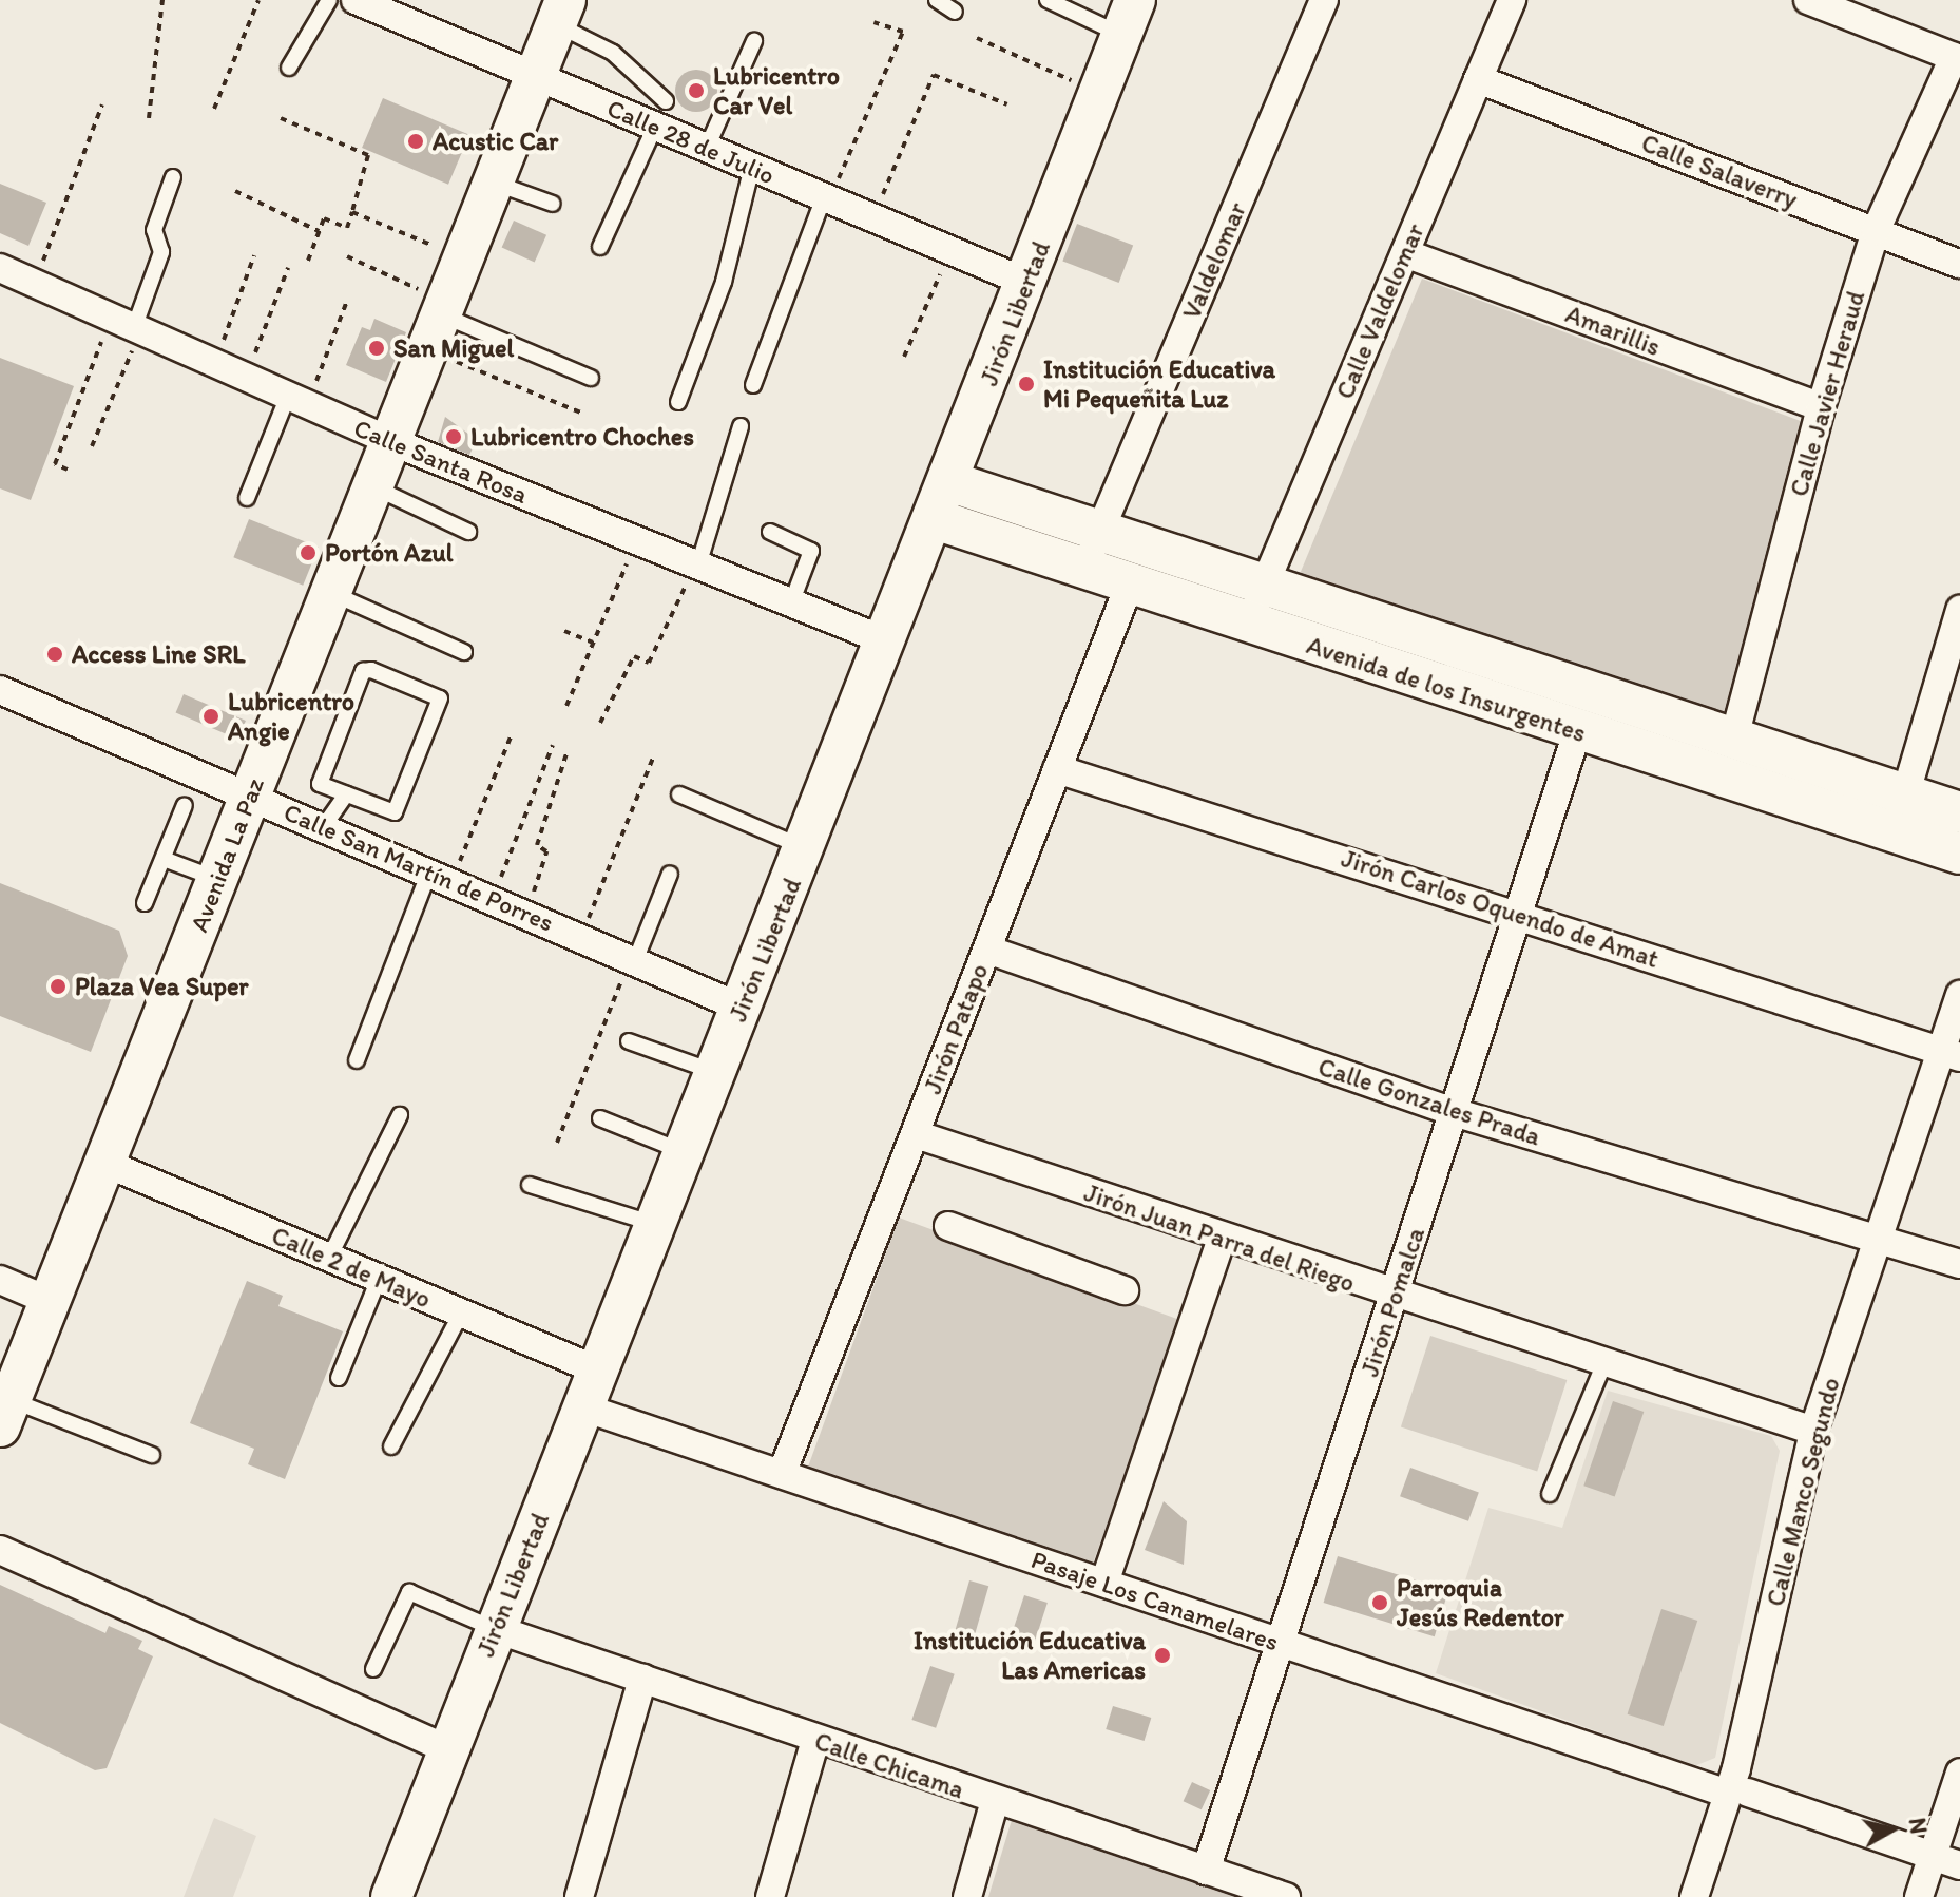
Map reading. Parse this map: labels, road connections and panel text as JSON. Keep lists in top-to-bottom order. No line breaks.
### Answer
{"streets":{"street":["Calle 28 de Julio","Calle Salaverry","Valdelomar","Calle Valdelomar","Jirón Libertad","Amarillis","Calle Javier Heraud","Calle Santa Rosa","Avenida de los Insurgentes","Avenida La Paz","Calle San Martín de Porres","Jirón Carlos Oquendo de Amat","Jirón Patapo","Calle Gonzales Prada","Jirón Juan Parra del Riego","Calle 2 de Mayo","Jirón Pomalca","Calle Manco Segundo","Pasaje Los Canamelares","Calle Chicama"]},"crossings":[["Calle 28 de Julio","Jirón Libertad"],["Calle 28 de Julio","Avenida La Paz"],["Calle Salaverry","Calle Valdelomar"],["Calle Salaverry","Calle Javier Heraud"],["Valdelomar","Avenida de los Insurgentes"],["Calle Valdelomar","Amarillis"],["Calle Valdelomar","Avenida de los Insurgentes"],["Jirón Libertad","Calle Santa Rosa"],["Jirón Libertad","Avenida de los Insurgentes"],["Jirón Libertad","Calle San Martín de Porres"],["Jirón Libertad","Calle 2 de Mayo"],["Jirón Libertad","Pasaje Los Canamelares"],["Jirón Libertad","Calle Chicama"],["Amarillis","Calle Javier Heraud"],["Calle Javier Heraud","Avenida de los Insurgentes"],["Calle Santa Rosa","Avenida La Paz"],["Avenida de los Insurgentes","Jirón Patapo"],["Avenida de los Insurgentes","Jirón Pomalca"],["Avenida La Paz","Calle San Martín de Porres"],["Avenida La Paz","Calle 2 de Mayo"],["Jirón Carlos Oquendo de Amat","Jirón Patapo"],["Jirón Carlos Oquendo de Amat","Jirón Pomalca"],["Jirón Carlos Oquendo de Amat","Calle Manco Segundo"],["Jirón Patapo","Calle Gonzales Prada"],["Jirón Patapo","Jirón Juan Parra del Riego"],["Jirón Patapo","Pasaje Los Canamelares"],["Calle Gonzales Prada","Jirón Pomalca"],["Calle Gonzales Prada","Calle Manco Segundo"],["Jirón Juan Parra del Riego","Jirón Pomalca"],["Jirón Juan Parra del Riego","Calle Manco Segundo"],["Calle 2 de Mayo","Pasaje Los Canamelares"],["Jirón Pomalca","Pasaje Los Canamelares"],["Jirón Pomalca","Calle Chicama"],["Calle Manco Segundo","Pasaje Los Canamelares"]],"places":["Lubricentro Car Vel","Acustic Car","San Miguel","Institución Educativa Mi Pequeñita Luz","Lubricentro Choches","Portón Azul","Access Line SRL","Lubricentro Angie","Plaza Vea Super","Parroquia Jesús Redentor","Institución Educativa Las Americas"],"north":"right"}
